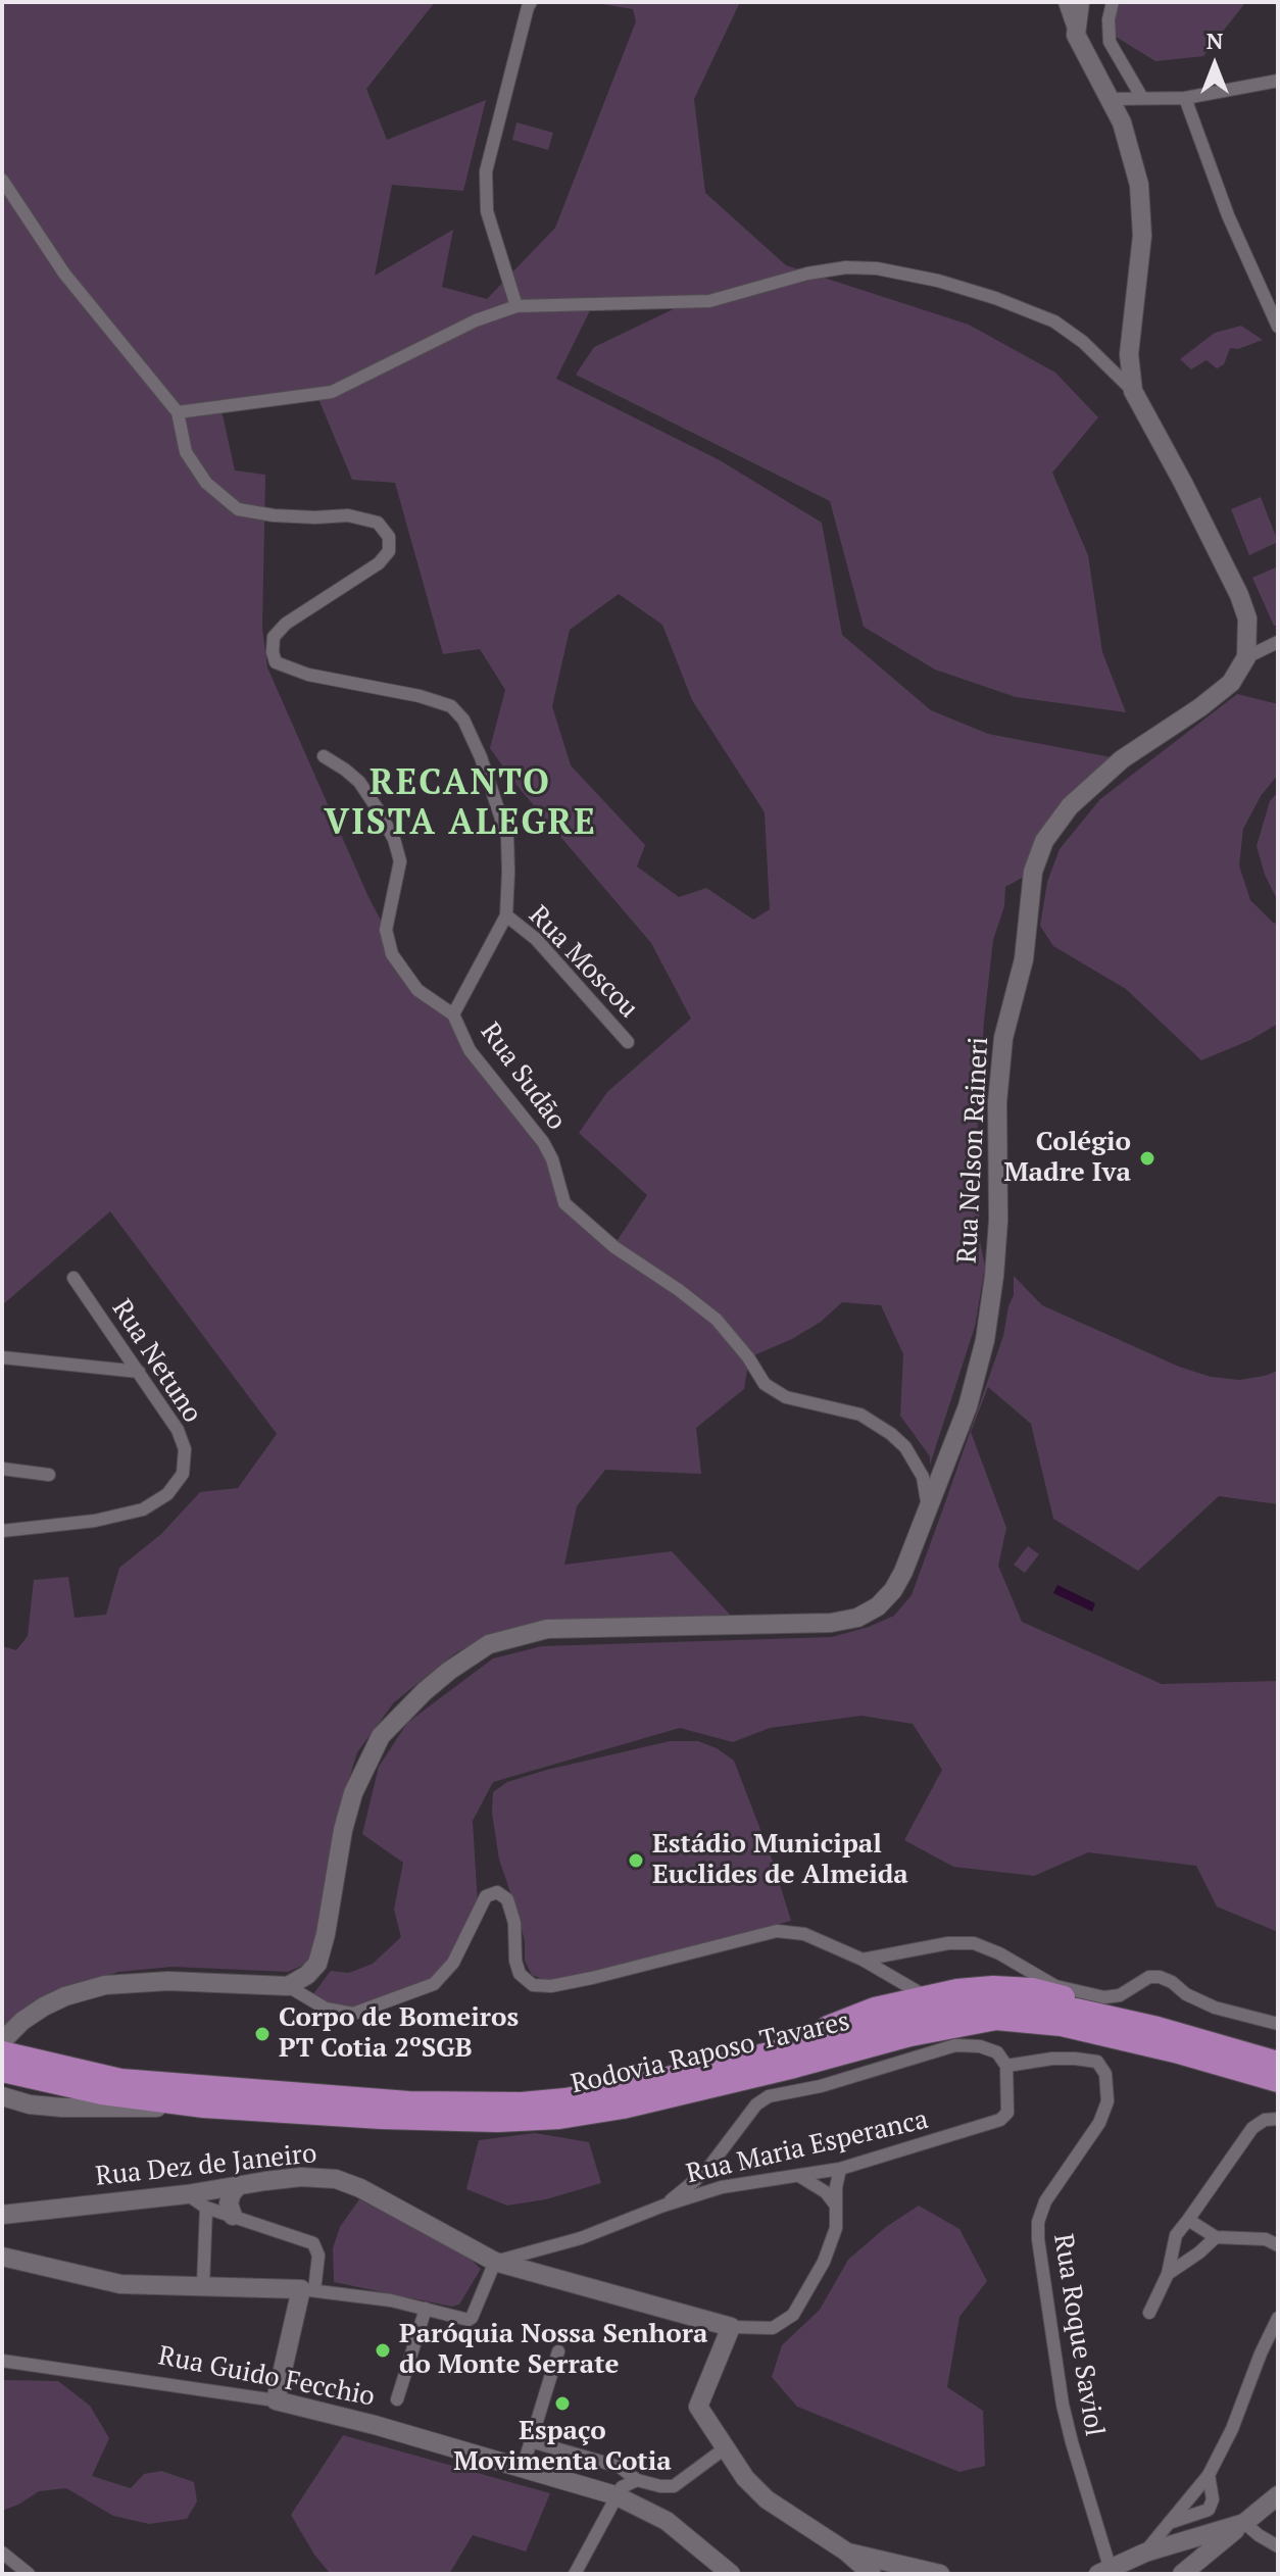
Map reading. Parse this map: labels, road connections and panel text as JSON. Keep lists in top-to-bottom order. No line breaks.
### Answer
{"streets":{"highway":["Rodovia Raposo Tavares"],"main road":["Rua Nelson Raineri","Rua Dez de Janeiro","Rua Guido Fecchio"],"street":["Rua Moscou","Rua Sudão","Rua Netuno","Rua Maria Esperanca","Rua Roque Saviol"]},"crossings":[["Rua Moscou","Rua Sudão"],["Rua Sudão","Rua Nelson Raineri"],["Rua Maria Esperanca","Rua Roque Saviol"]],"districts":["RECANTO VISTA ALEGRE"],"places":["Colégio Madre Iva","Estádio Municipal Euclides de Almeida","Corpo de Bomeiros PT Cotia 2ºSGB","Paróquia Nossa Senhora do Monte Serrate","Espaço Movimenta Cotia"],"north":"top"}
